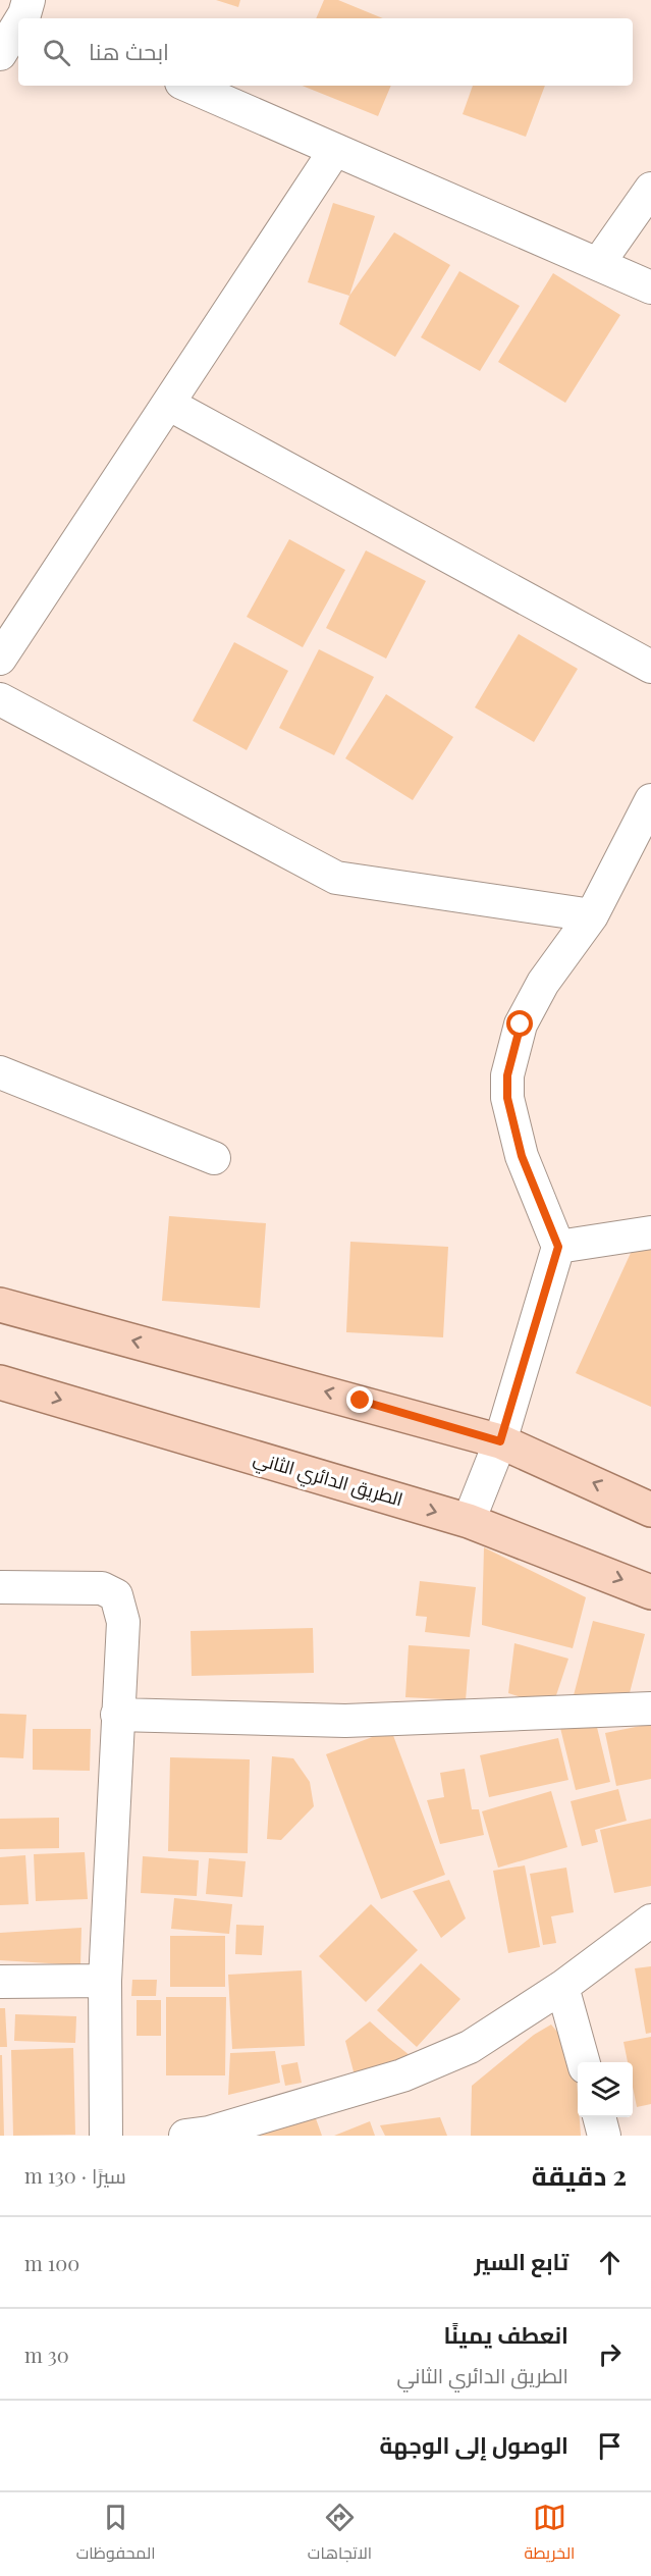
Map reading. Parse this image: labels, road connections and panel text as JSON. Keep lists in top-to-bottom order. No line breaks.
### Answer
{"streets":{"main road":["الطريق الدائري الثاني"]},"page":{"search":"ابحث هنا","heading":["2 دقيقة","سيرًا · 130 m"],"list":[["تابع السير","100 m"],["انعطف يمينًا","الطريق الدائري الثاني","30 m"],"الوصول إلى الوجهة"],"nav":["الخريطة","الاتجاهات","المحفوظات"]}}
